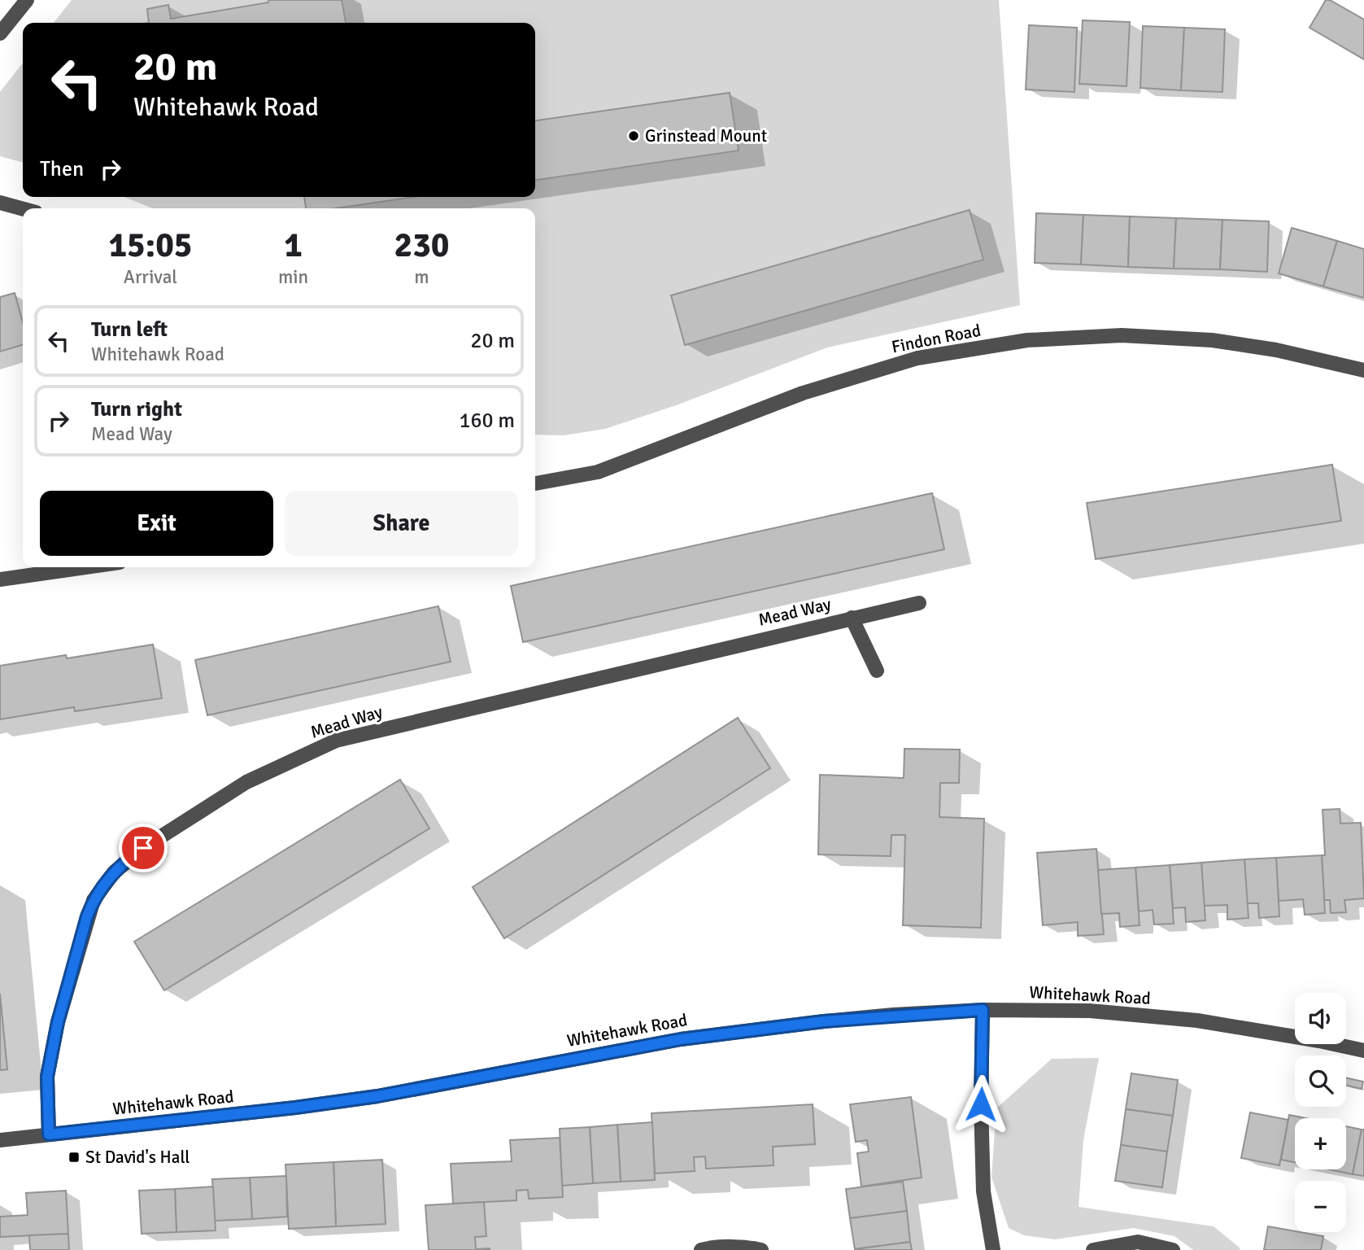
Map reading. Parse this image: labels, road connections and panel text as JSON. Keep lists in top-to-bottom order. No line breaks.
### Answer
{"streets":{"street":["Findon Road","Mead Way","Whitehawk Road"]},"crossings":[["Mead Way","Whitehawk Road"]],"places":{"other":["Grinstead Mount"],"transit":["St David's Hall"]},"page":{"turn":["20 m","Whitehawk Road"],"then":"Then","eta":["15:05","Arrival","1","min","230","m"],"list":[{"name":"Turn left","note":"Whitehawk Road","value":"20 m"},{"name":"Turn right","note":"Mead Way","value":"160 m"}],"buttons":["Exit","Share"],"map_buttons":["+","−"]}}
